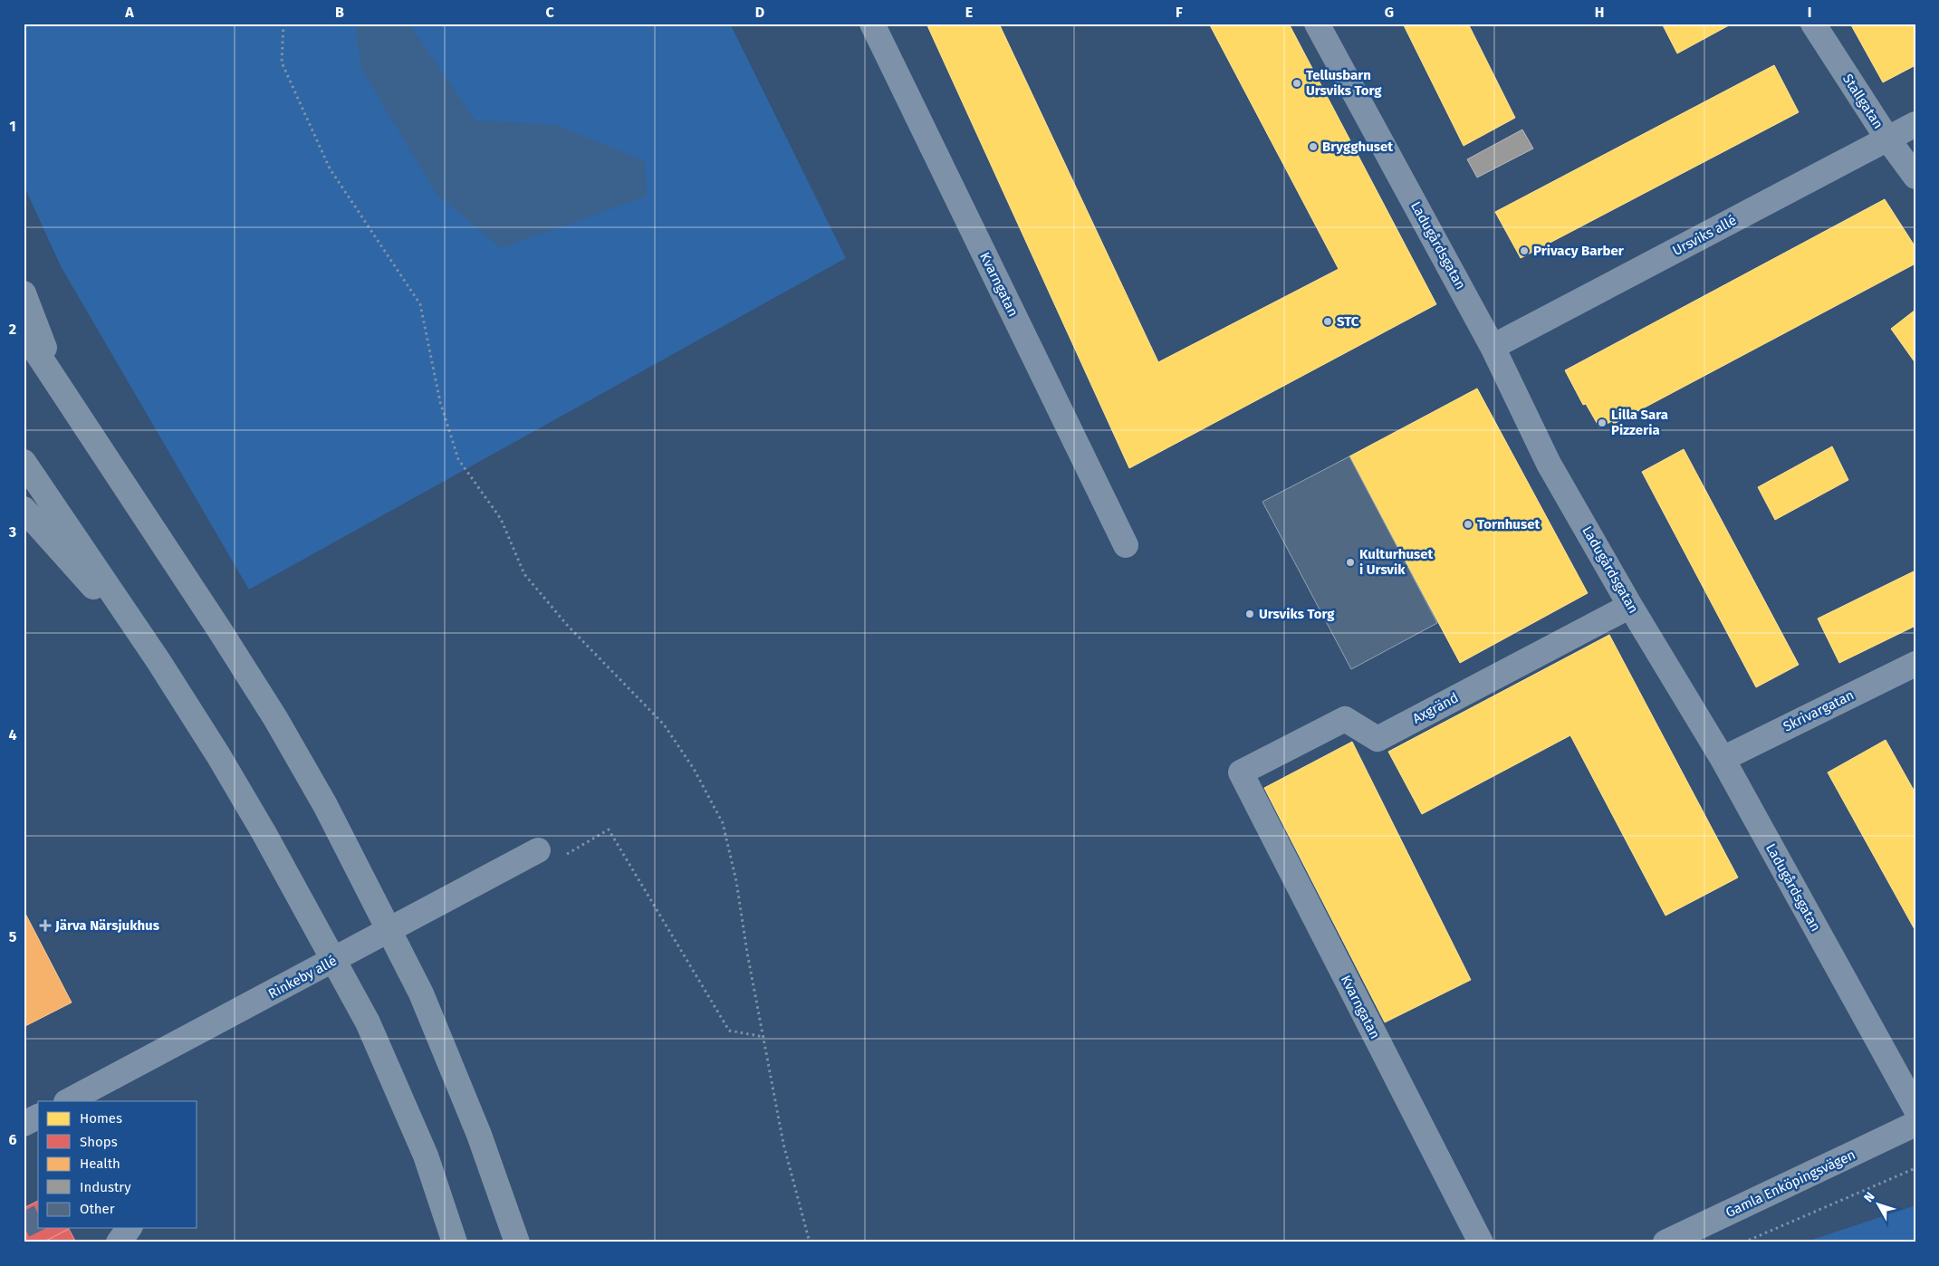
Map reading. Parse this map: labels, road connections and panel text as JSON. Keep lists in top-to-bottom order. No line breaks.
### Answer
{"streets":{"street":["Stallgatan","Ursviks allé","Ladugårdsgatan","Kvarngatan","Axgränd","Skrivargatan","Rinkeby allé","Gamla Enköpingsvägen"]},"crossings":[["Stallgatan","Ursviks allé"],["Ursviks allé","Ladugårdsgatan"],["Ladugårdsgatan","Axgränd"],["Ladugårdsgatan","Skrivargatan"],["Kvarngatan","Axgränd"]],"places":{"other":["Tellusbarn Ursviks Torg","Brygghuset","Privacy Barber","STC","Lilla Sara Pizzeria","Tornhuset","Kulturhuset i Ursvik","Ursviks Torg"],"health":["Järva Närsjukhus"]},"legend":["Homes","Shops","Health","Industry","Other"],"north":"top left","grid":{"columns":["A","B","C","D","E","F","G","H","I"],"rows":["1","2","3","4","5","6"]}}
